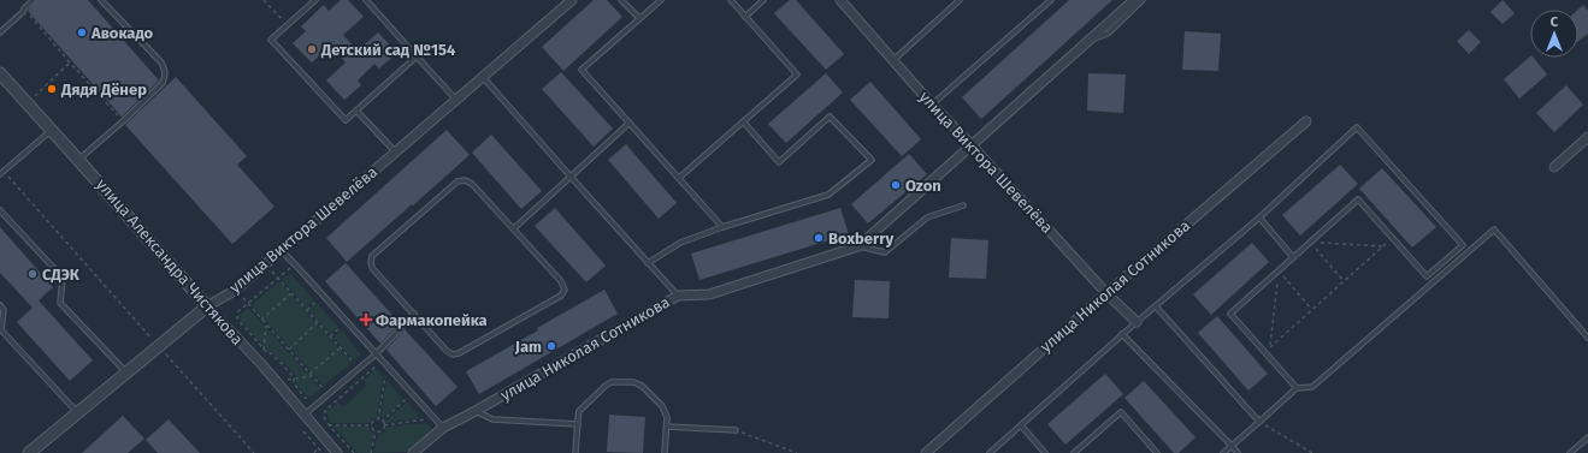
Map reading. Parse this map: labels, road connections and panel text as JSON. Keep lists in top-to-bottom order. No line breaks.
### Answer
{"streets":{"street":["улица Виктора Шевелёва","улица Александра Чистякова","улица Николая Сотникова"]},"crossings":[["улица Виктора Шевелёва","улица Александра Чистякова"],["улица Виктора Шевелёва","улица Николая Сотникова"]],"places":{"other":["Авокадо","Детский сад №154","Дядя Дёнер","Ozon","Boxberry","СДЭК","Jam"],"health":["Фармакопейка"]},"north":"top"}
